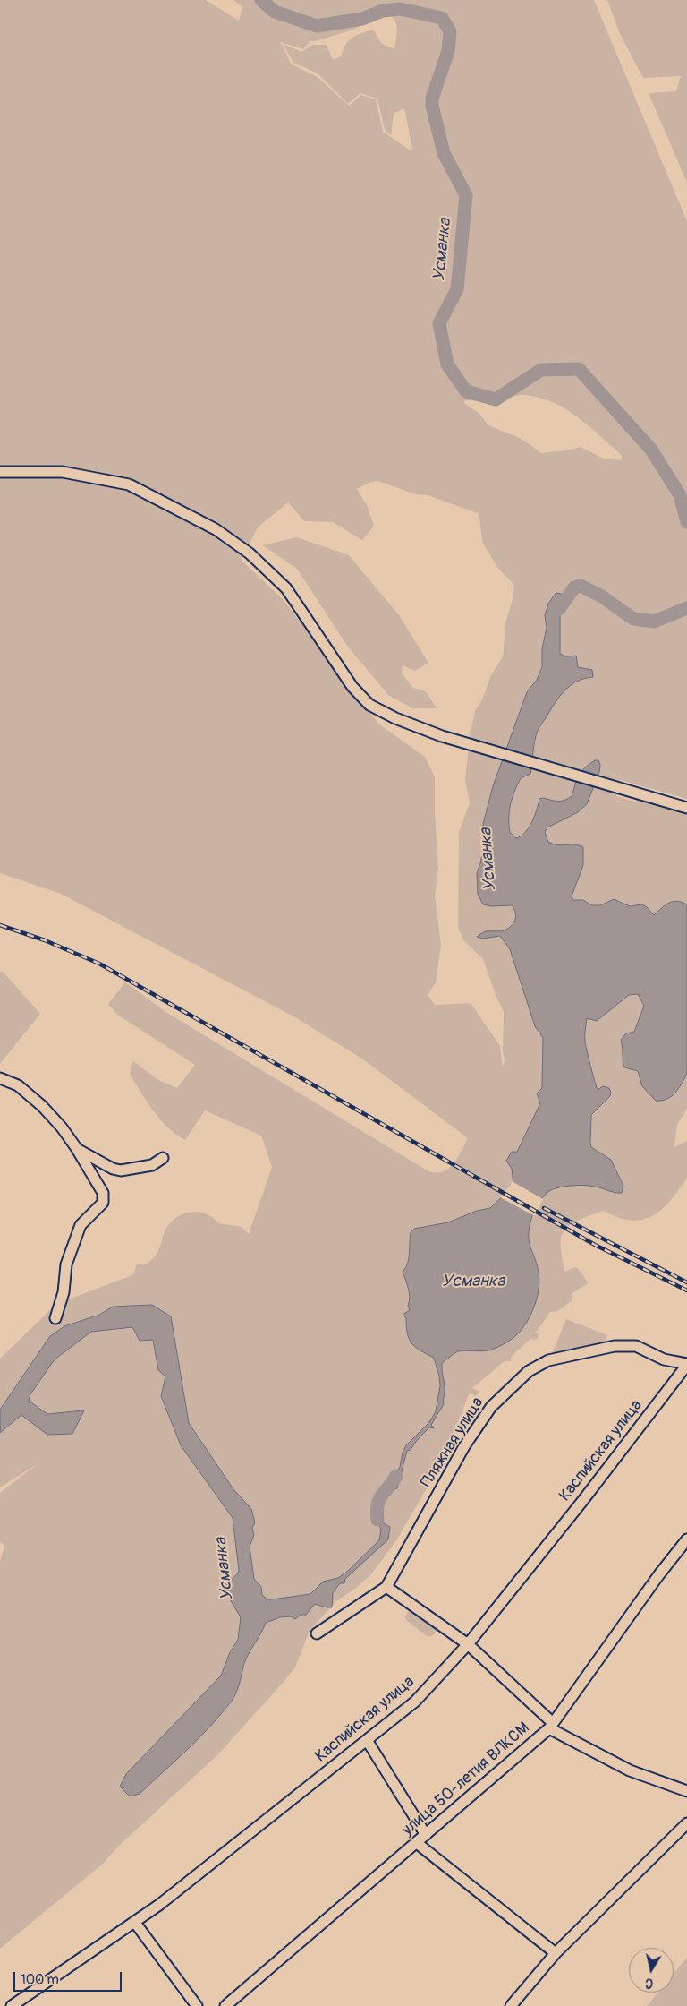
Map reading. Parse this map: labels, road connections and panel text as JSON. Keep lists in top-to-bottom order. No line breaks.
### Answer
{"streets":{"street":["Пляжная улица","Каспийская улица","улица 50-летия ВЛКСМ"]},"crossings":[["Пляжная улица","Каспийская улица"]],"water":["Усманка"],"scale_bar":"100 m","north":"bottom"}
